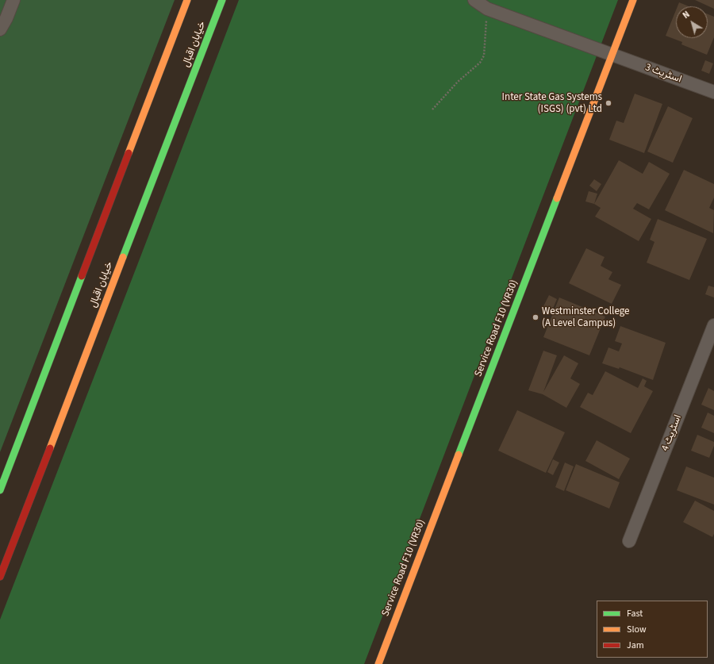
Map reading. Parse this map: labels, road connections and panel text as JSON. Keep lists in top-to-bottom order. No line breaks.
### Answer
{"streets":{"main road":["خیابان اقبال","Service Road F10 (VR30)"],"street":["اسٹریٹ 3","اسٹریٹ 4"]},"crossings":[["اسٹریٹ 3","Service Road F10 (VR30)"]],"places":["Inter State Gas Systems (ISGS) (pvt) Ltd","Westminster College (A Level Campus)"],"legend":["Fast","Slow","Jam"],"north":"top left"}
